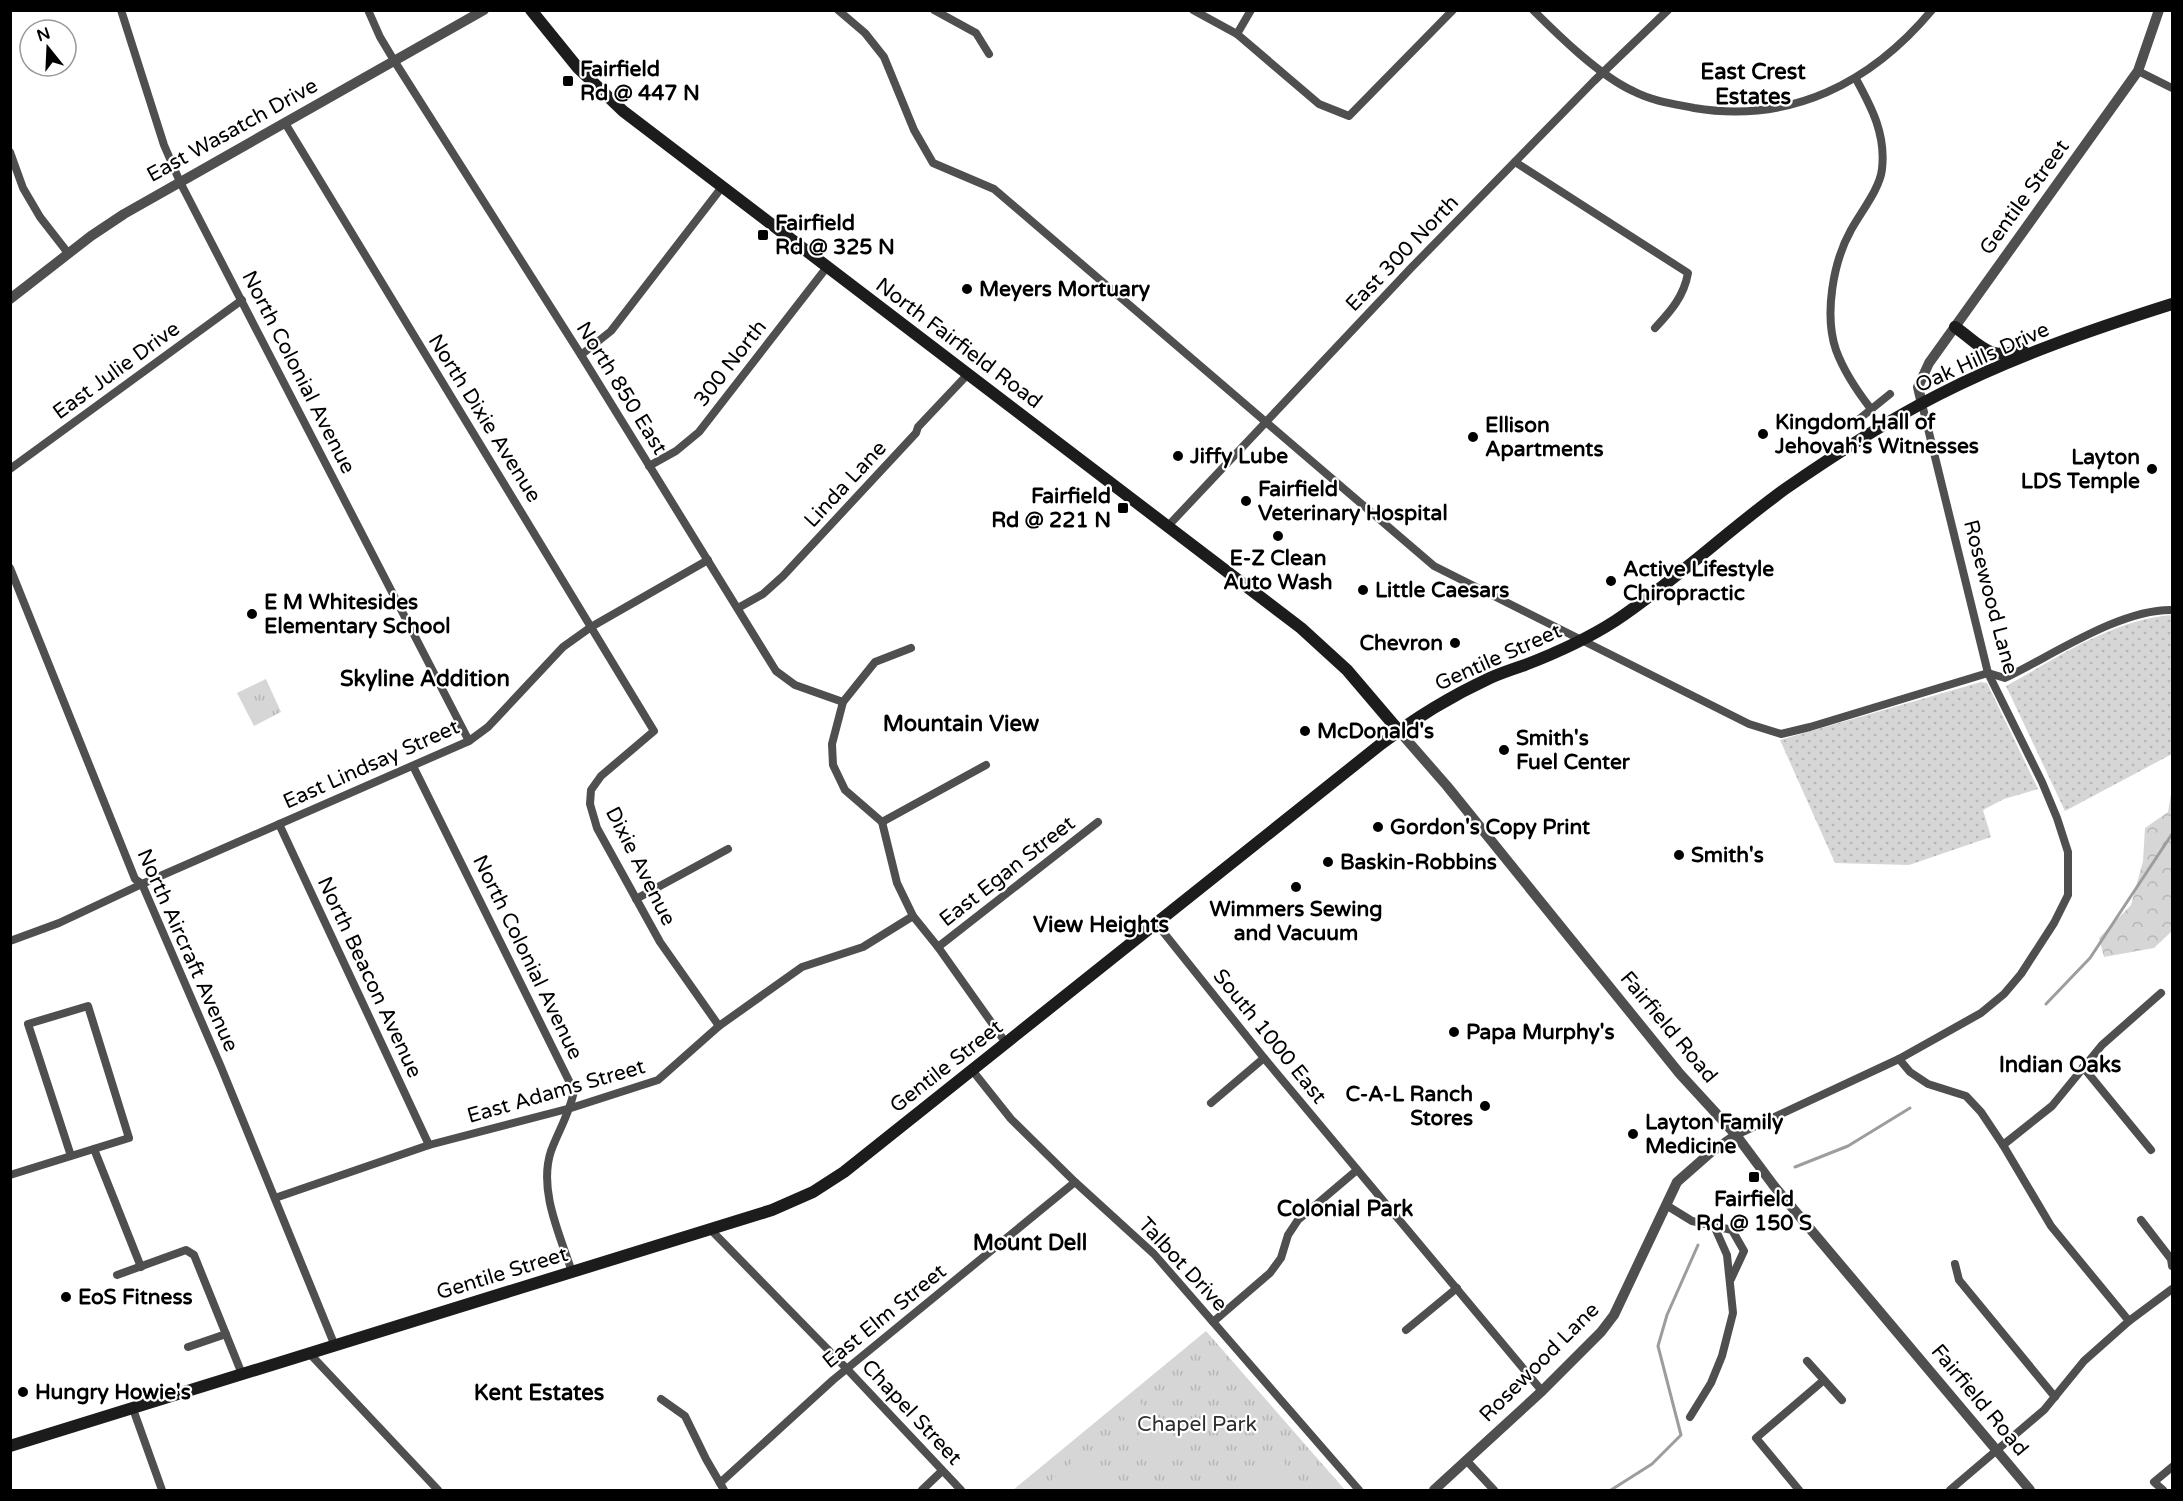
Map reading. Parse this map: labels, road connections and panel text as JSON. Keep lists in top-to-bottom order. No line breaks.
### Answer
{"streets":{"main road":["Gentile Street","North Fairfield Road","Oak Hills Drive","Fairfield Road"],"street":["East Wasatch Drive","East 300 North","300 North","East Julie Drive","North Colonial Avenue","North 850 East","North Dixie Avenue","Linda Lane","Rosewood Lane","East Lindsay Street","Dixie Avenue","East Egan Street","North Aircraft Avenue","North Beacon Avenue","South 1000 East","East Adams Street","Talbot Drive","East Elm Street","Chapel Street"]},"crossings":[["East Wasatch Drive","North Colonial Avenue"],["East Wasatch Drive","North 850 East"],["East Wasatch Drive","North Dixie Avenue"],["Gentile Street","Oak Hills Drive"],["Gentile Street","North Colonial Avenue"],["Gentile Street","Rosewood Lane"],["Gentile Street","North Aircraft Avenue"],["Gentile Street","Fairfield Road"],["Gentile Street","South 1000 East"],["Gentile Street","Talbot Drive"],["Gentile Street","Chapel Street"],["East 300 North","North Fairfield Road"],["North Fairfield Road","300 North"],["North Fairfield Road","Linda Lane"],["North Fairfield Road","Fairfield Road"],["Oak Hills Drive","Rosewood Lane"],["300 North","North 850 East"],["East Julie Drive","North Colonial Avenue"],["North Colonial Avenue","East Lindsay Street"],["North Colonial Avenue","East Adams Street"],["North 850 East","Linda Lane"],["North 850 East","East Lindsay Street"],["North Dixie Avenue","East Lindsay Street"],["North Dixie Avenue","Dixie Avenue"],["Rosewood Lane","Fairfield Road"],["Rosewood Lane","South 1000 East"],["East Lindsay Street","North Aircraft Avenue"],["East Lindsay Street","North Beacon Avenue"],["Dixie Avenue","East Adams Street"],["North Aircraft Avenue","East Adams Street"],["North Beacon Avenue","East Adams Street"],["Talbot Drive","East Elm Street"],["East Elm Street","Chapel Street"]],"districts":["East Crest Estates","Skyline Addition","Mountain View","View Heights","Indian Oaks","Colonial Park","Mount Dell","Kent Estates"],"parks":["Chapel Park"],"places":{"transit":["Fairfield Rd @ 447 N","Fairfield Rd @ 325 N","Fairfield Rd @ 221 N","Fairfield Rd @ 150 S"],"other":["Meyers Mortuary","Kingdom Hall of Jehovah's Witnesses","Ellison Apartments","Jiffy Lube","Layton LDS Temple","Fairfield Veterinary Hospital","E-Z Clean Auto Wash","Active Lifestyle Chiropractic","Little Caesars","E M Whitesides Elementary School","Chevron","McDonald's","Smith's Fuel Center","Gordon's Copy Print","Smith's","Baskin-Robbins","Wimmers Sewing and Vacuum","Papa Murphy's","C-A-L Ranch Stores","Layton Family Medicine","EoS Fitness","Hungry Howie's"]},"north":"top"}
